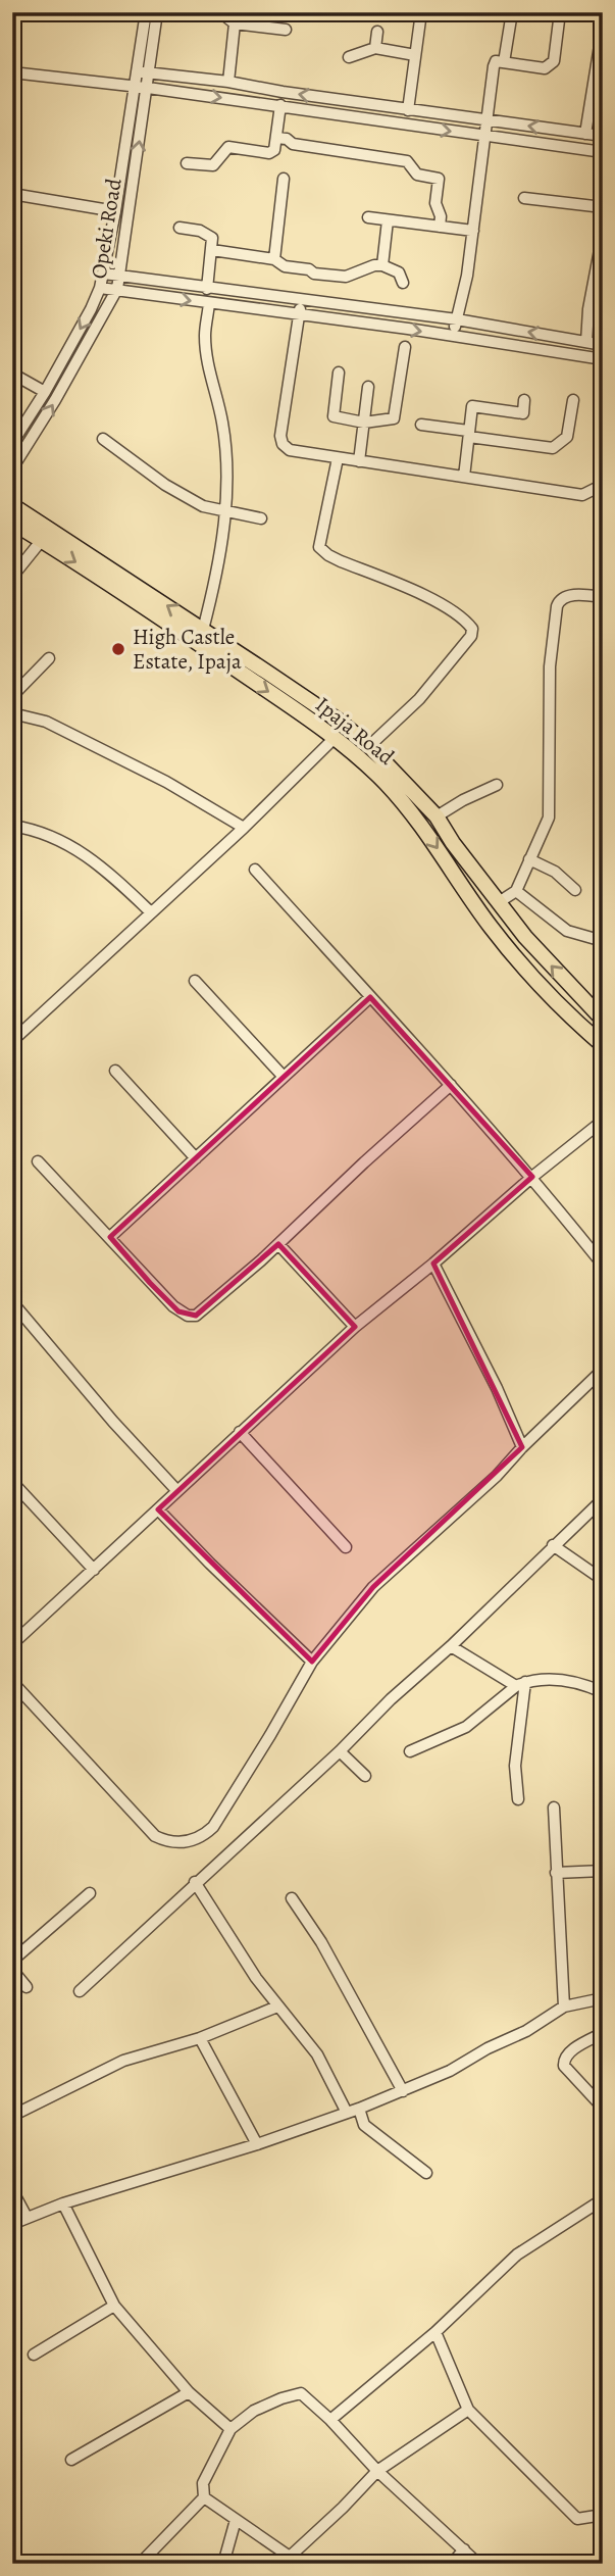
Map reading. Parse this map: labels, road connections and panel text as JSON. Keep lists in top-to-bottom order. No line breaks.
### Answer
{"streets":{"main road":["Ipaja Road"],"street":["Opeki Road"]},"places":["High Castle Estate, Ipaja"]}
